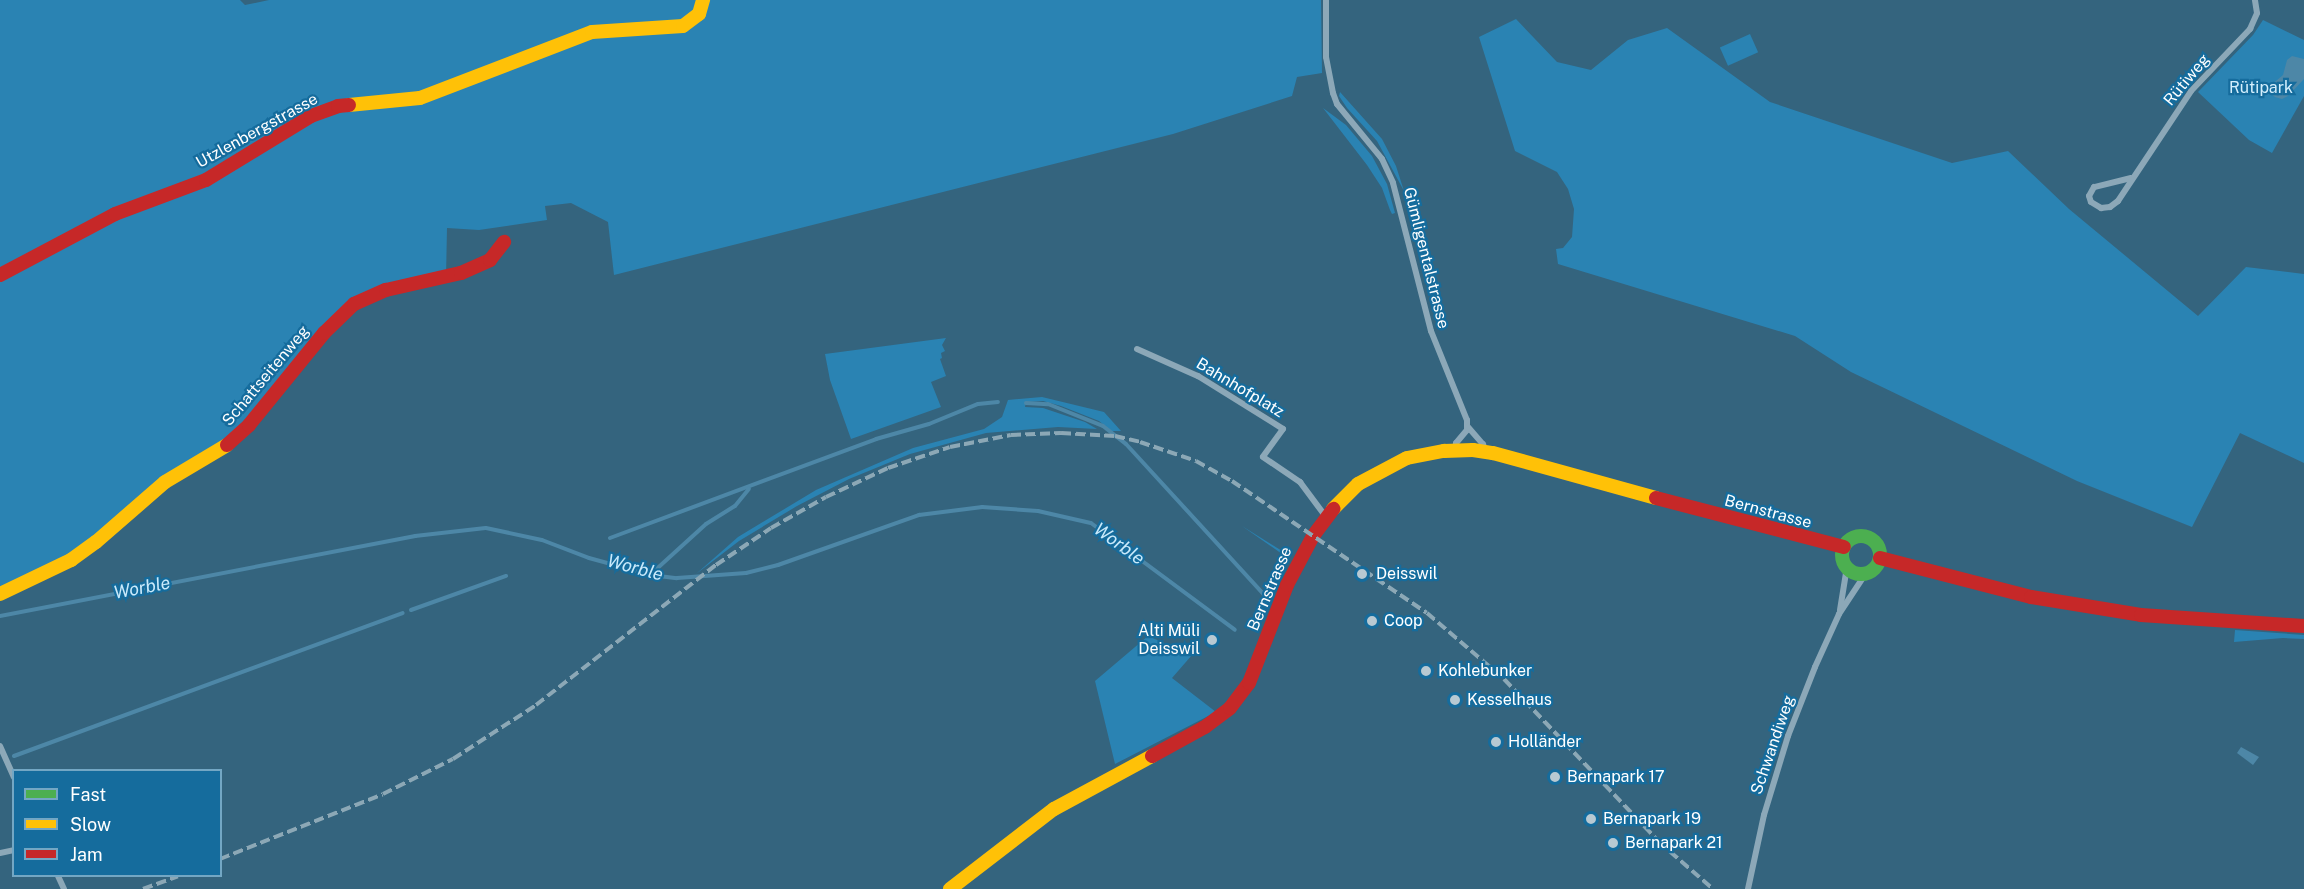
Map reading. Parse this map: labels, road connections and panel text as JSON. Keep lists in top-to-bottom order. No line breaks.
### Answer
{"streets":{"main road":["Utzlenbergstrasse","Schattseitenweg","Bernstrasse"],"street":["Rütiweg","Gümligentalstrasse","Bahnhofplatz","Schwandiweg"]},"crossings":[["Gümligentalstrasse","Bernstrasse"],["Bahnhofplatz","Bernstrasse"],["Bernstrasse","Schwandiweg"]],"water":["Worble"],"parks":["Rütipark"],"places":["Deisswil","Coop","Alti Müli Deisswil","Kohlebunker","Kesselhaus","Holländer","Bernapark 17","Bernapark 19","Bernapark 21"],"legend":["Fast","Slow","Jam"]}
